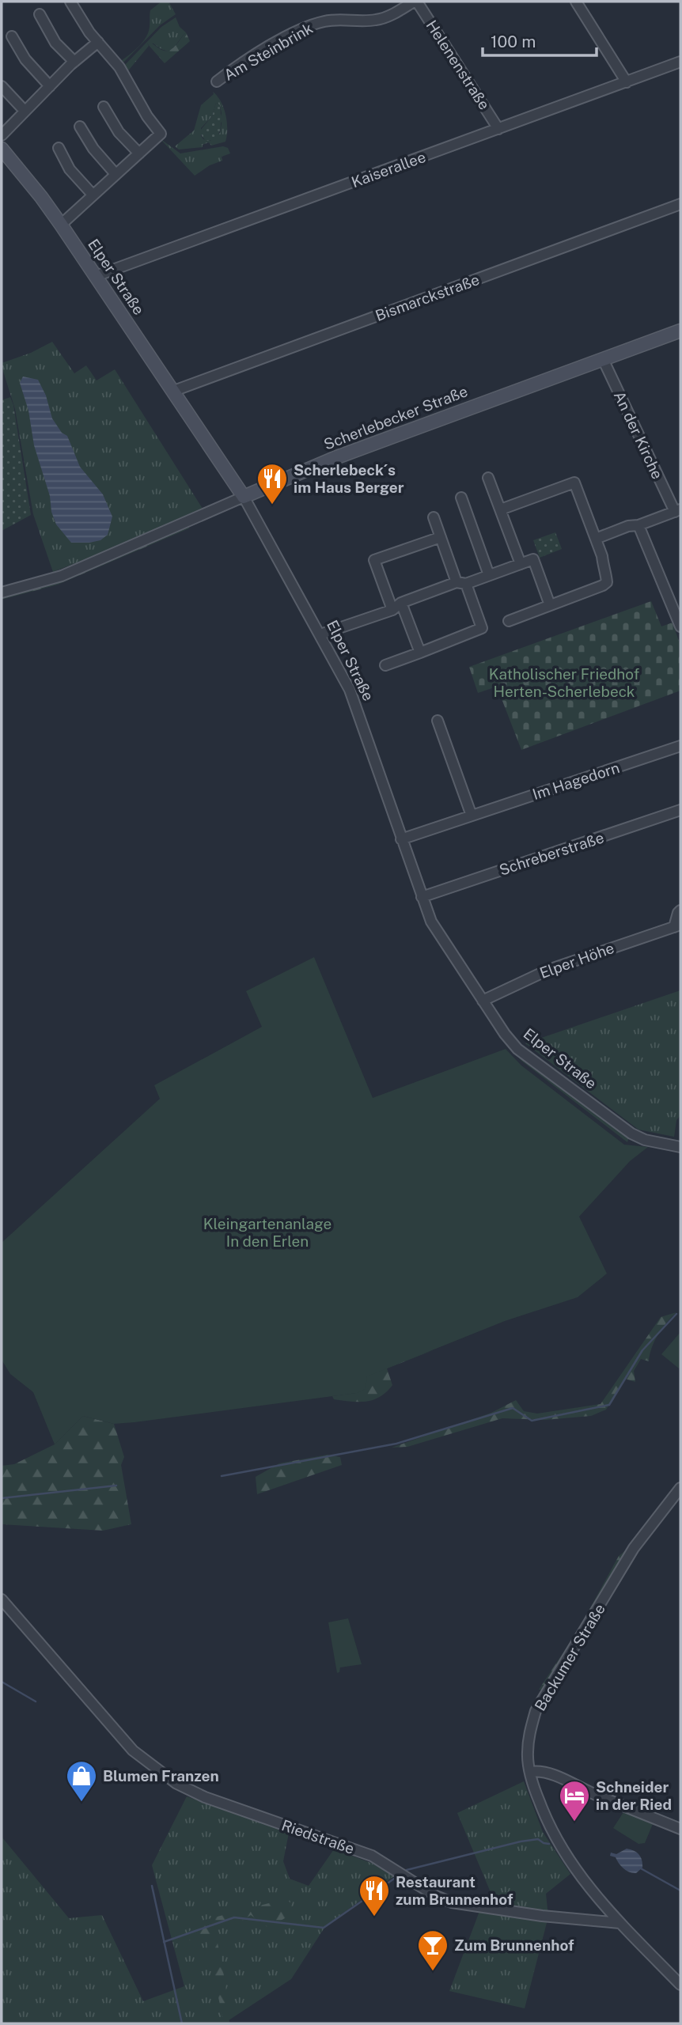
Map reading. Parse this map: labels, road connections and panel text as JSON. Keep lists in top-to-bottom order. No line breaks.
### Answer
{"streets":{"street":["Am Steinbrink","Helenenstraße","Kaiserallee","Elper Straße","Bismarckstraße","Scherlebecker Straße","An der Kirche","Im Hagedorn","Schreberstraße","Elper Höhe","Backumer Straße","Riedstraße"]},"crossings":[["Am Steinbrink","Helenenstraße"],["Helenenstraße","Kaiserallee"],["Kaiserallee","Elper Straße"],["Elper Straße","Bismarckstraße"],["Elper Straße","Scherlebecker Straße"],["Elper Straße","Im Hagedorn"],["Elper Straße","Schreberstraße"],["Elper Straße","Elper Höhe"],["Scherlebecker Straße","An der Kirche"],["Backumer Straße","Riedstraße"]],"parks":["Katholischer Friedhof Herten-Scherlebeck","Kleingartenanlage In den Erlen"],"places":{"restaurant":["Scherlebeck´s im Haus Berger","Restaurant zum Brunnenhof"],"shop":["Blumen Franzen"],"hotel":["Schneider in der Ried"],"bar":["Zum Brunnenhof"]},"scale_bar":"100 m"}
